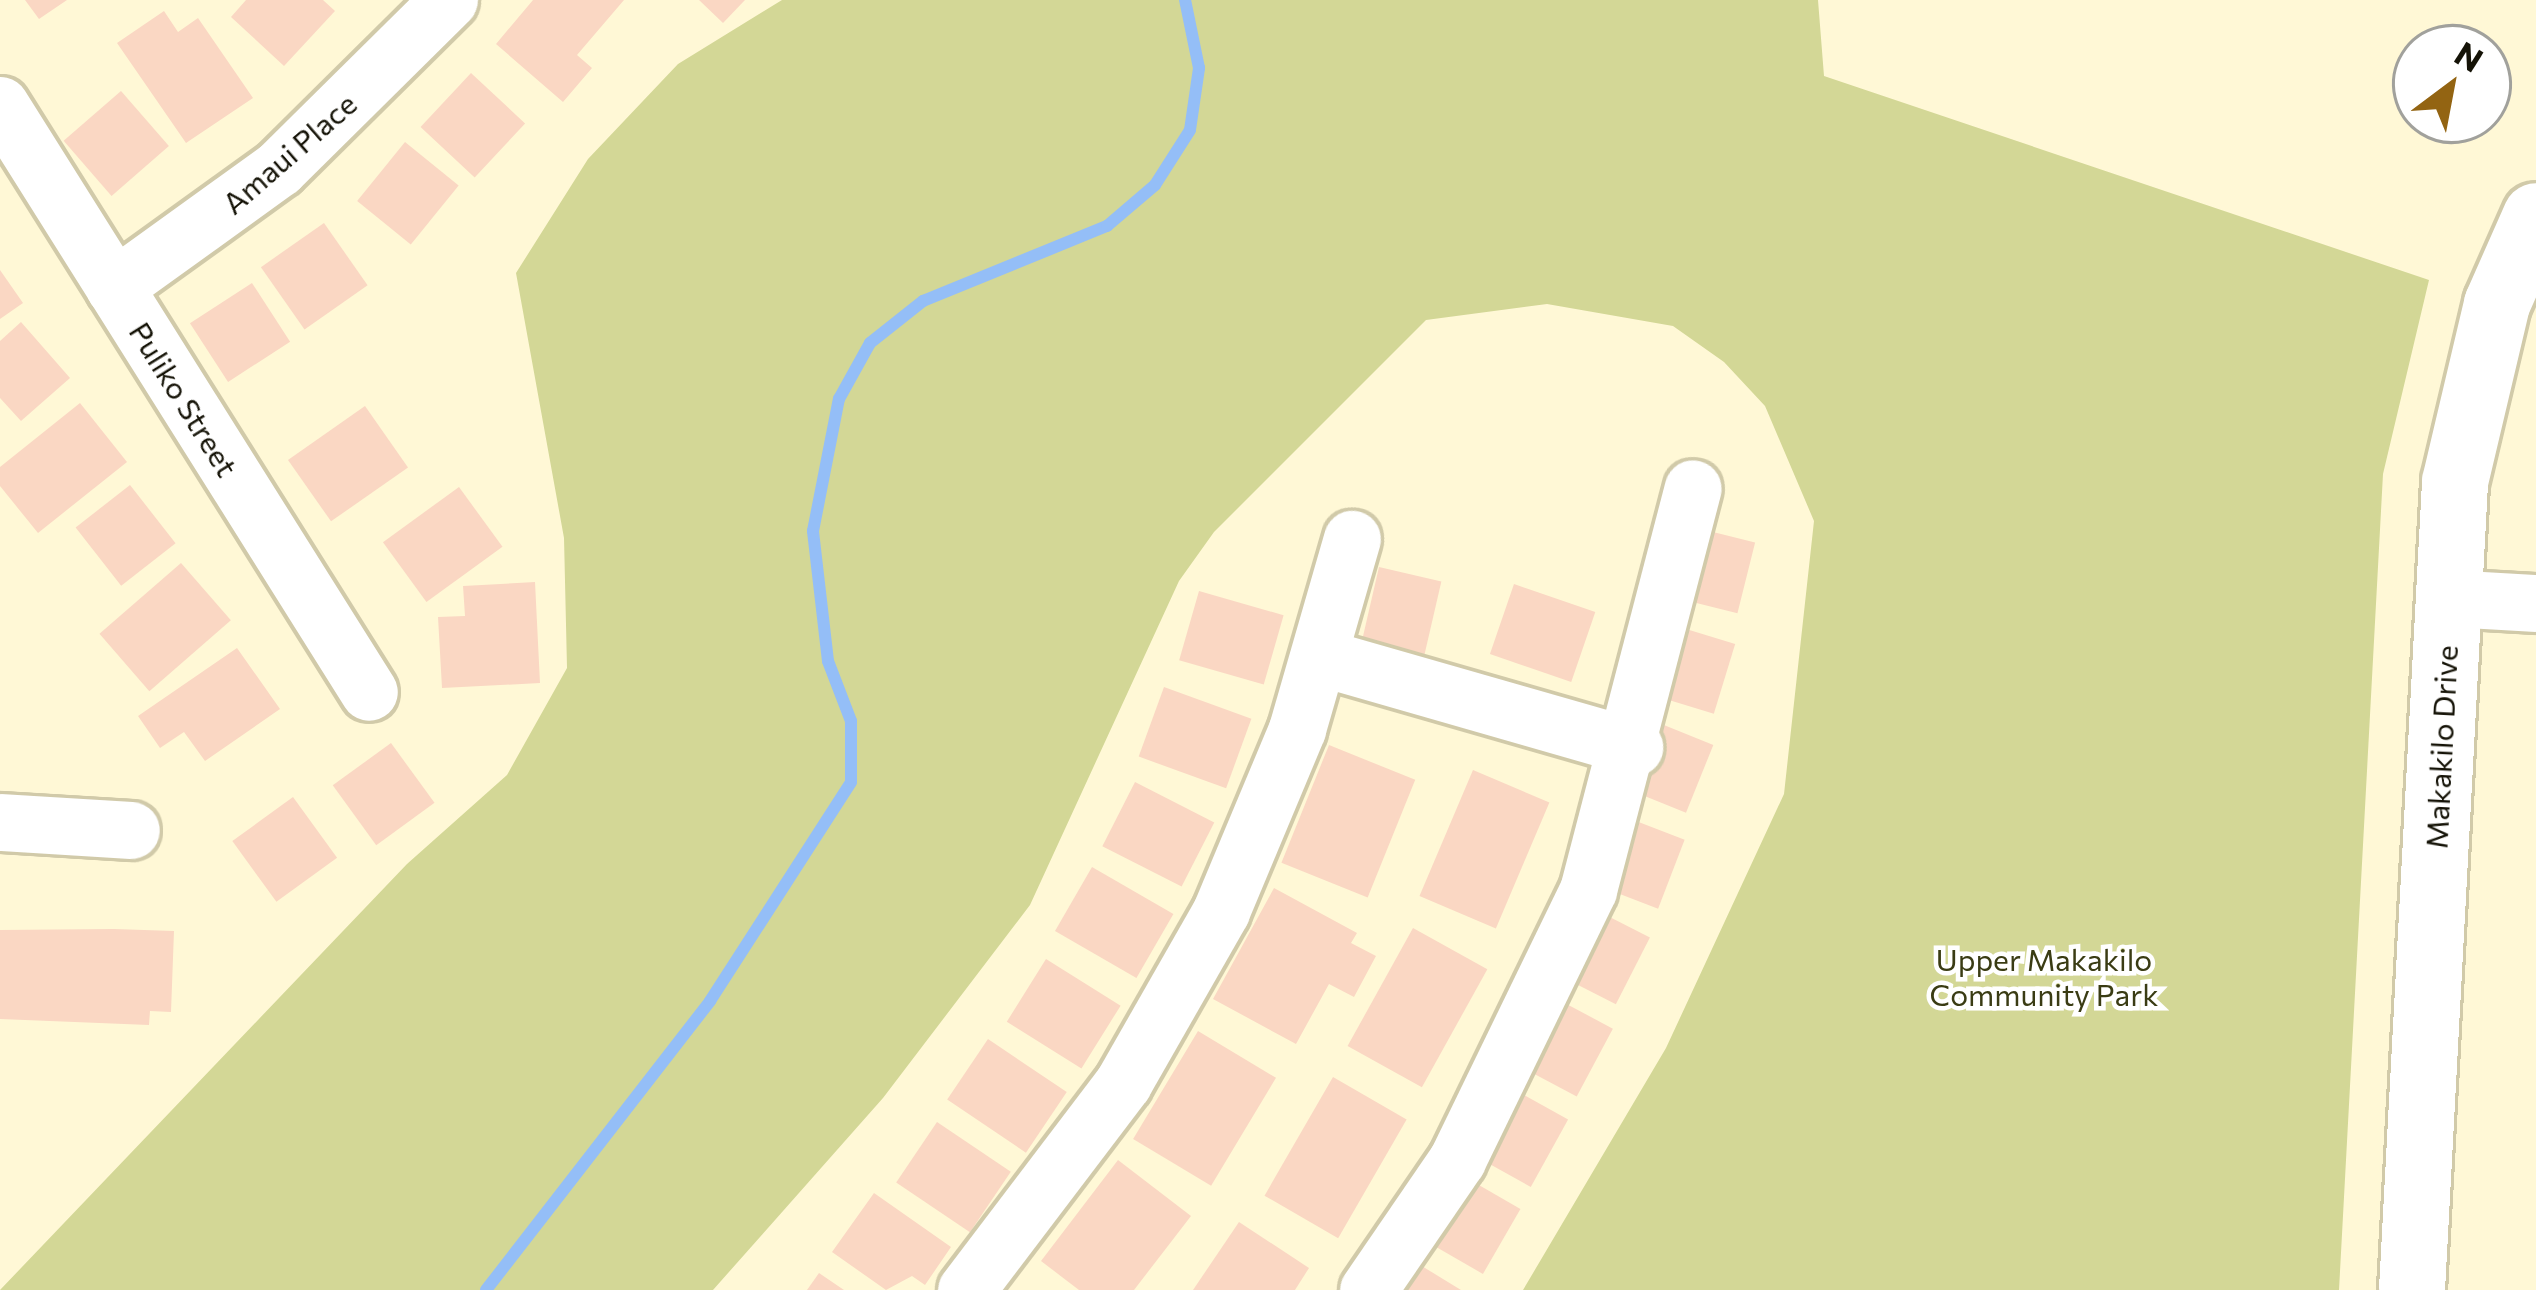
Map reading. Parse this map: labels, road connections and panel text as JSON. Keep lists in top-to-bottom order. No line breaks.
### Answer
{"streets":{"main road":["Makakilo Drive"],"street":["Amaui Place","Puliko Street"]},"crossings":[["Amaui Place","Puliko Street"]],"parks":["Upper Makakilo Community Park"],"north":"top right"}
